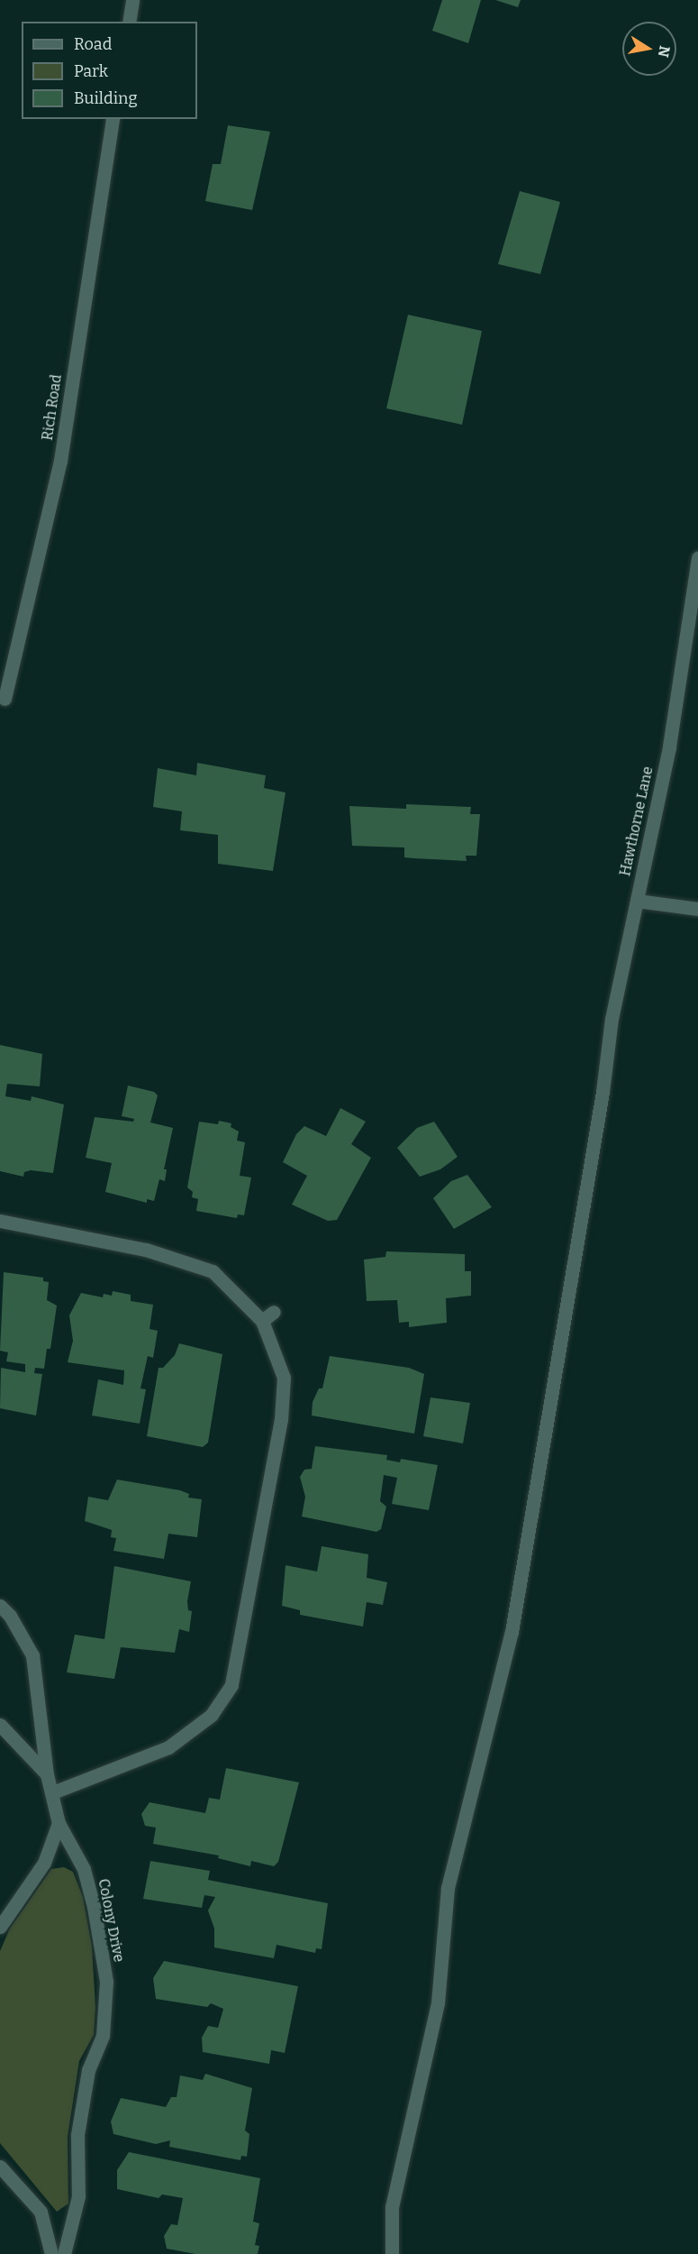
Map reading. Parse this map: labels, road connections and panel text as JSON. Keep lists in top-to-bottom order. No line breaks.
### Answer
{"streets":{"street":["Rich Road","Hawthorne Lane","Colony Drive"]},"legend":["Road","Park","Building"],"north":"right"}
